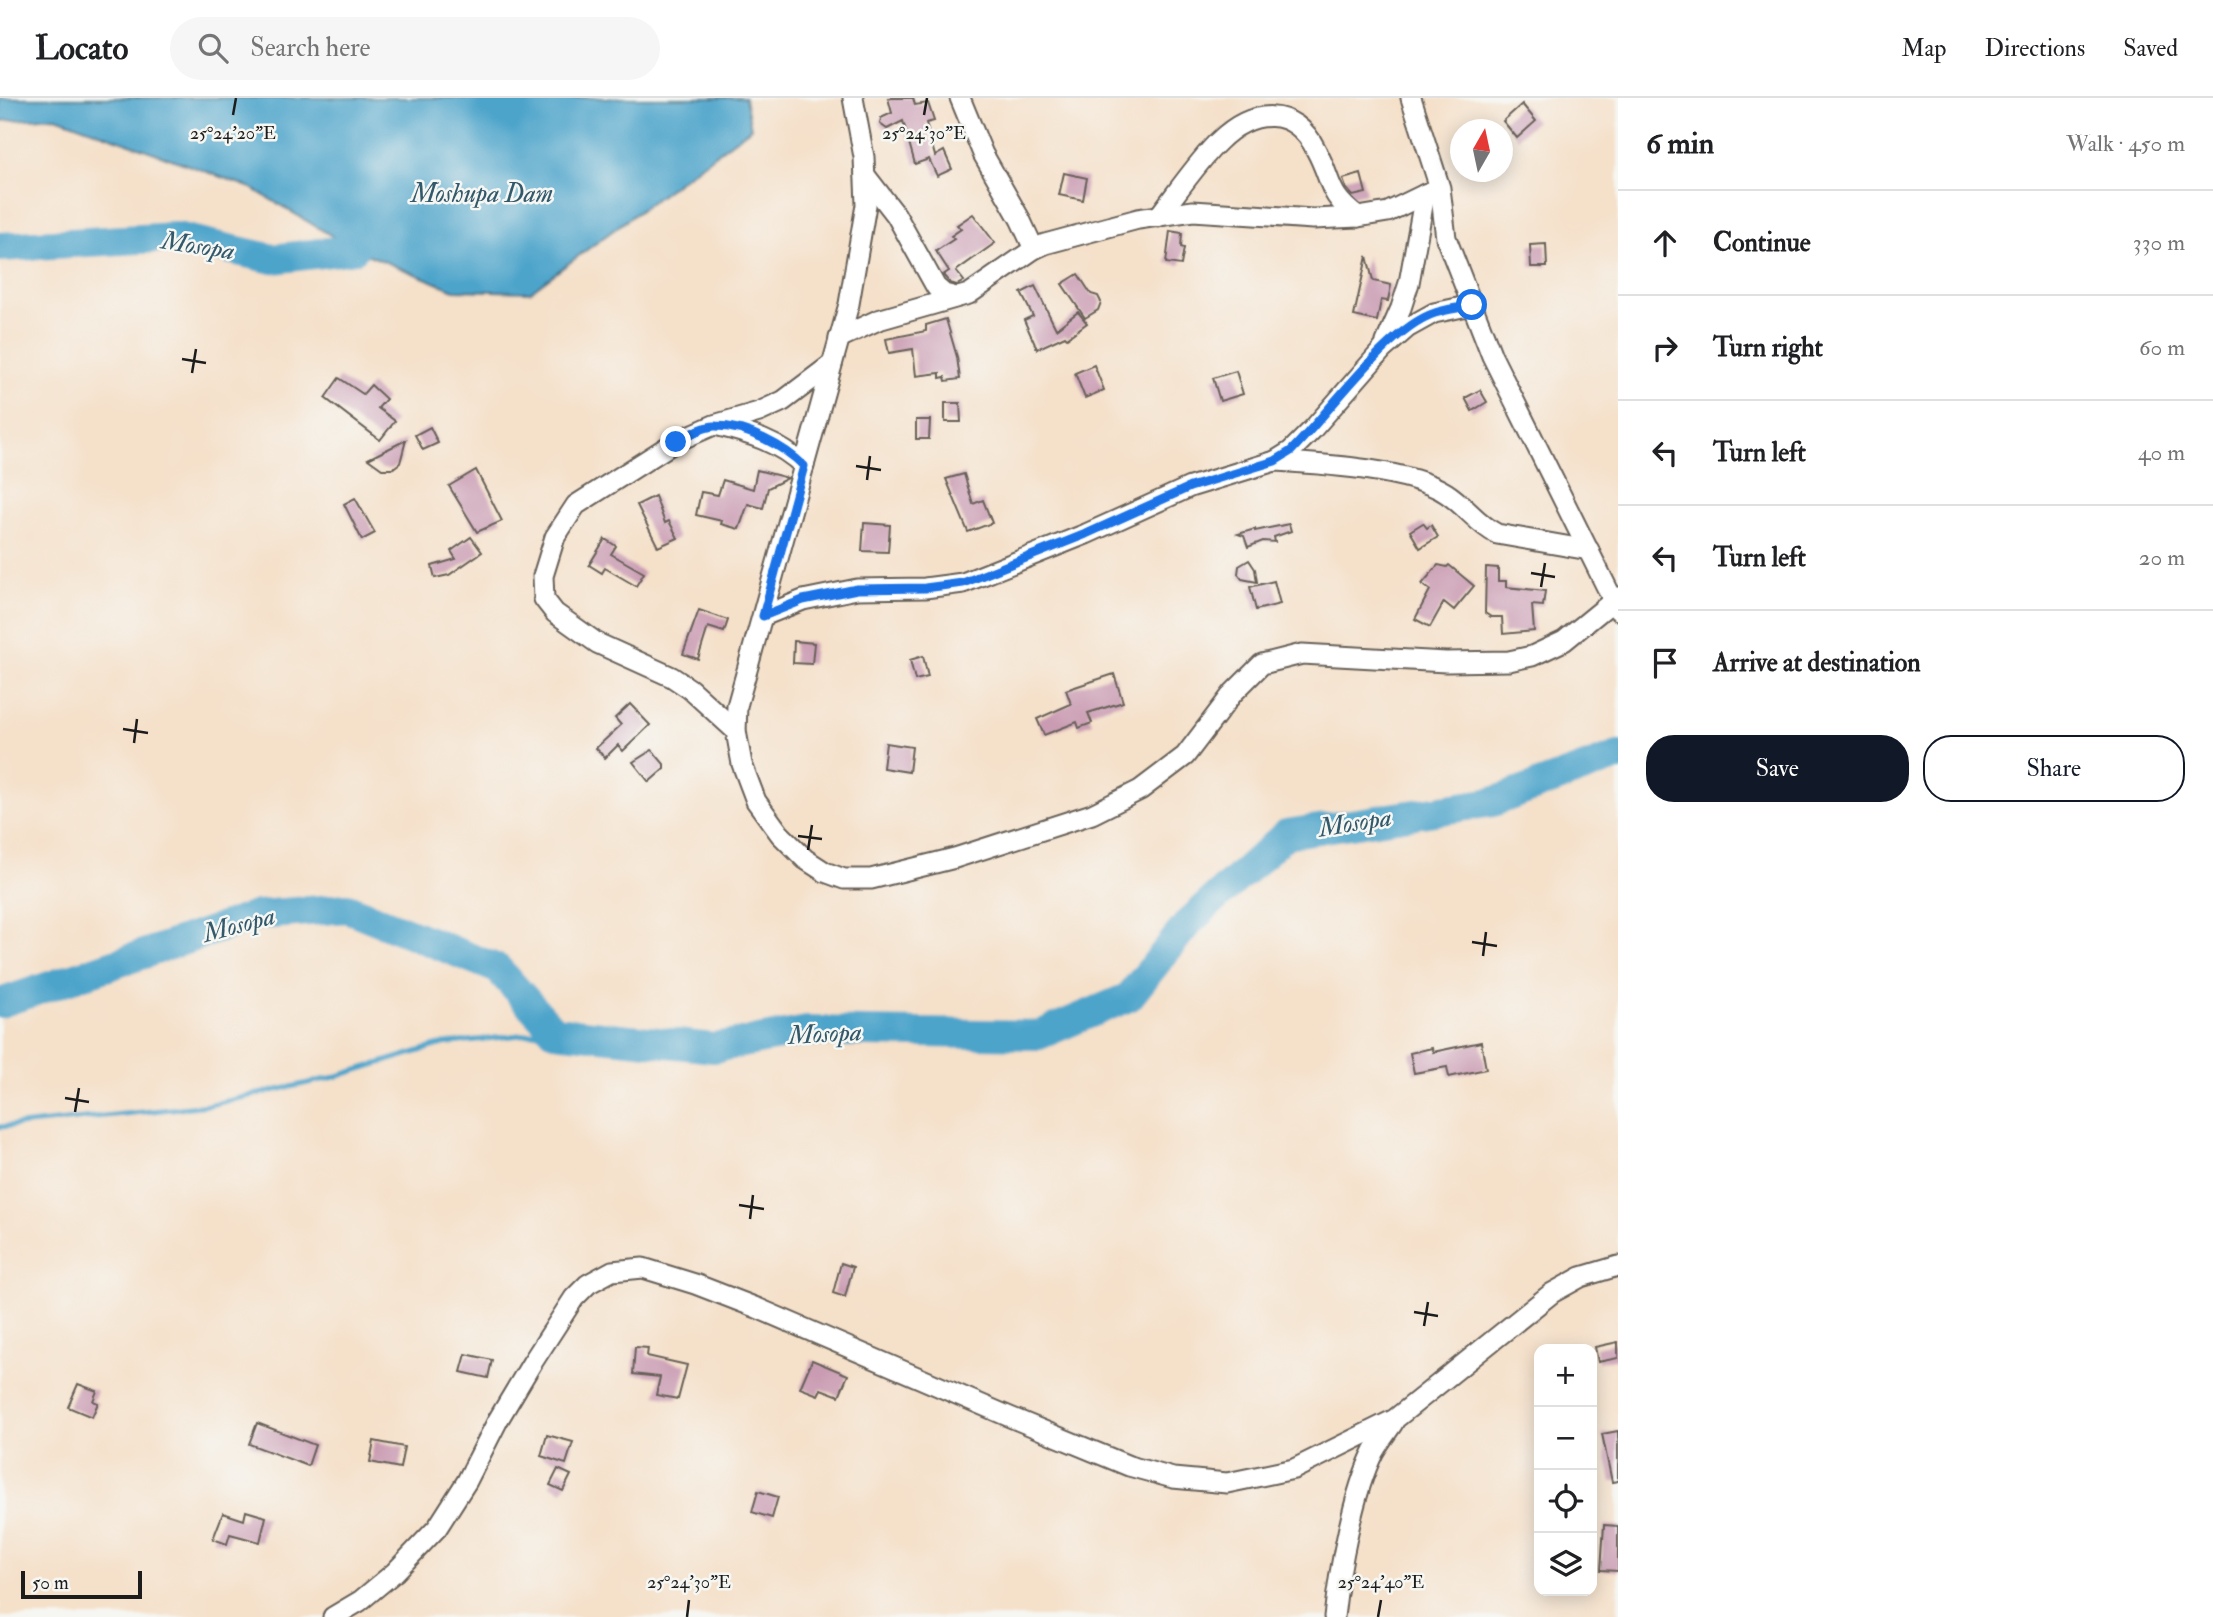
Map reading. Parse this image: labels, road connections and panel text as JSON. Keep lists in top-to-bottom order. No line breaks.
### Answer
{"water":["Moshupa Dam","Mosopa"],"scale_bar":"50 m","north":"top","page":{"header":"Locato","search":"Search here","nav":["Map","Directions","Saved"],"heading":["6 min","Walk · 450 m"],"list":[["Continue","330 m"],["Turn right","60 m"],["Turn left","40 m"],["Turn left","20 m"],"Arrive at destination"],"buttons":["Save","Share"],"map_buttons":["+","−"],"scale":"50 m"},"coordinates":["25°24'20\"E","25°24'30\"E","25°24'40\"E"]}
